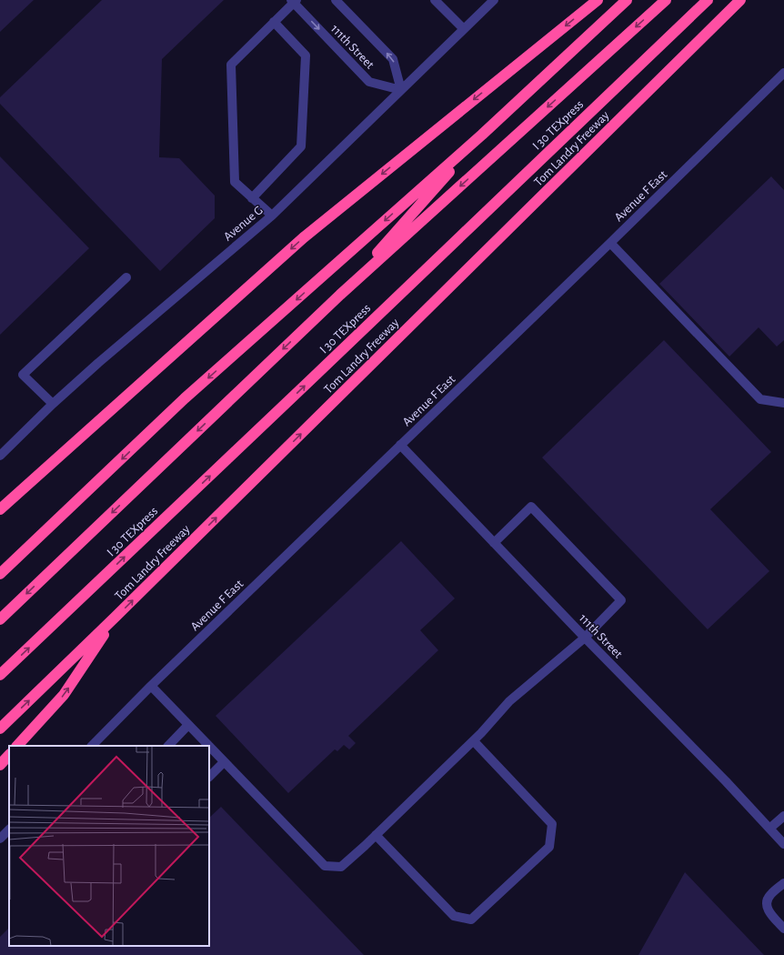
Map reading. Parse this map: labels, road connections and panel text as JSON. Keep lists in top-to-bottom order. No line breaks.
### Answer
{"streets":{"highway":["I 30 TEXpress","Tom Landry Freeway"],"street":["111th Street","Avenue F East","Avenue G"]},"crossings":[["111th Street","Avenue F East"],["111th Street","Avenue G"]]}
